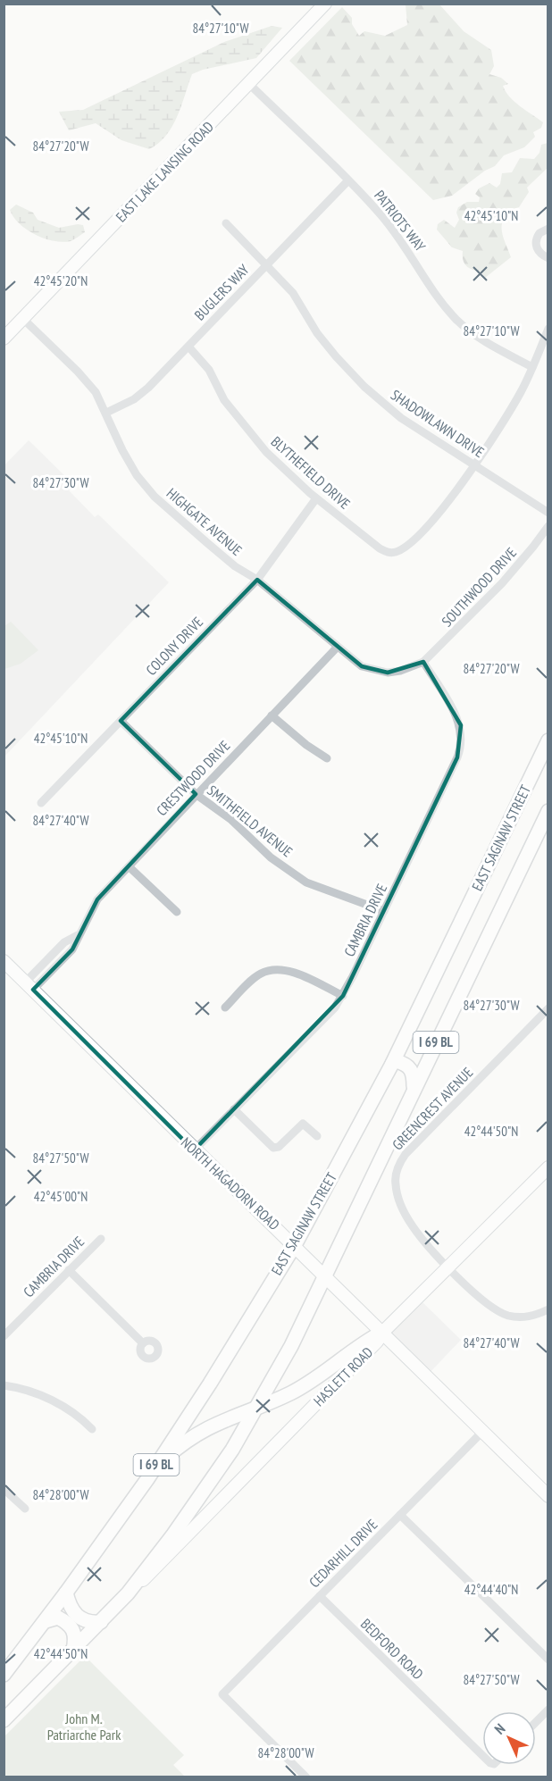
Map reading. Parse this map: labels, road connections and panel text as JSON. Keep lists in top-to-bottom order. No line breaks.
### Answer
{"streets":{"main road":["EAST LAKE LANSING ROAD","EAST SAGINAW STREET","I 69 BL","NORTH HAGADORN ROAD","HASLETT ROAD"],"street":["PATRIOTS WAY","BUGLERS WAY","SHADOWLAWN DRIVE","BLYTHEFIELD DRIVE","HIGHGATE AVENUE","SOUTHWOOD DRIVE","COLONY DRIVE","CRESTWOOD DRIVE","SMITHFIELD AVENUE","CAMBRIA DRIVE","GREENCREST AVENUE","CEDARHILL DRIVE","BEDFORD ROAD"]},"crossings":[["EAST LAKE LANSING ROAD","PATRIOTS WAY"],["EAST LAKE LANSING ROAD","HIGHGATE AVENUE"],["PATRIOTS WAY","BUGLERS WAY"],["BUGLERS WAY","SHADOWLAWN DRIVE"],["BUGLERS WAY","BLYTHEFIELD DRIVE"],["BUGLERS WAY","HIGHGATE AVENUE"],["SHADOWLAWN DRIVE","BLYTHEFIELD DRIVE"],["BLYTHEFIELD DRIVE","COLONY DRIVE"],["HIGHGATE AVENUE","SOUTHWOOD DRIVE"],["HIGHGATE AVENUE","COLONY DRIVE"],["HIGHGATE AVENUE","CRESTWOOD DRIVE"],["HIGHGATE AVENUE","CAMBRIA DRIVE"],["SOUTHWOOD DRIVE","CAMBRIA DRIVE"],["COLONY DRIVE","SMITHFIELD AVENUE"],["CRESTWOOD DRIVE","SMITHFIELD AVENUE"],["CRESTWOOD DRIVE","NORTH HAGADORN ROAD"],["SMITHFIELD AVENUE","CAMBRIA DRIVE"],["EAST SAGINAW STREET","NORTH HAGADORN ROAD"],["EAST SAGINAW STREET","HASLETT ROAD"],["CAMBRIA DRIVE","NORTH HAGADORN ROAD"],["GREENCREST AVENUE","HASLETT ROAD"],["NORTH HAGADORN ROAD","HASLETT ROAD"],["NORTH HAGADORN ROAD","CEDARHILL DRIVE"],["CEDARHILL DRIVE","BEDFORD ROAD"]],"parks":["John M. Patriarche Park"],"north":"top left","coordinates":["84°27'10\"W","84°27'20\"W","42°45'10\"N","42°45'20\"N","84°27'30\"W","84°27'40\"W","42°44'50\"N","84°27'50\"W","42°45'00\"N","84°28'00\"W","42°44'40\"N"]}
